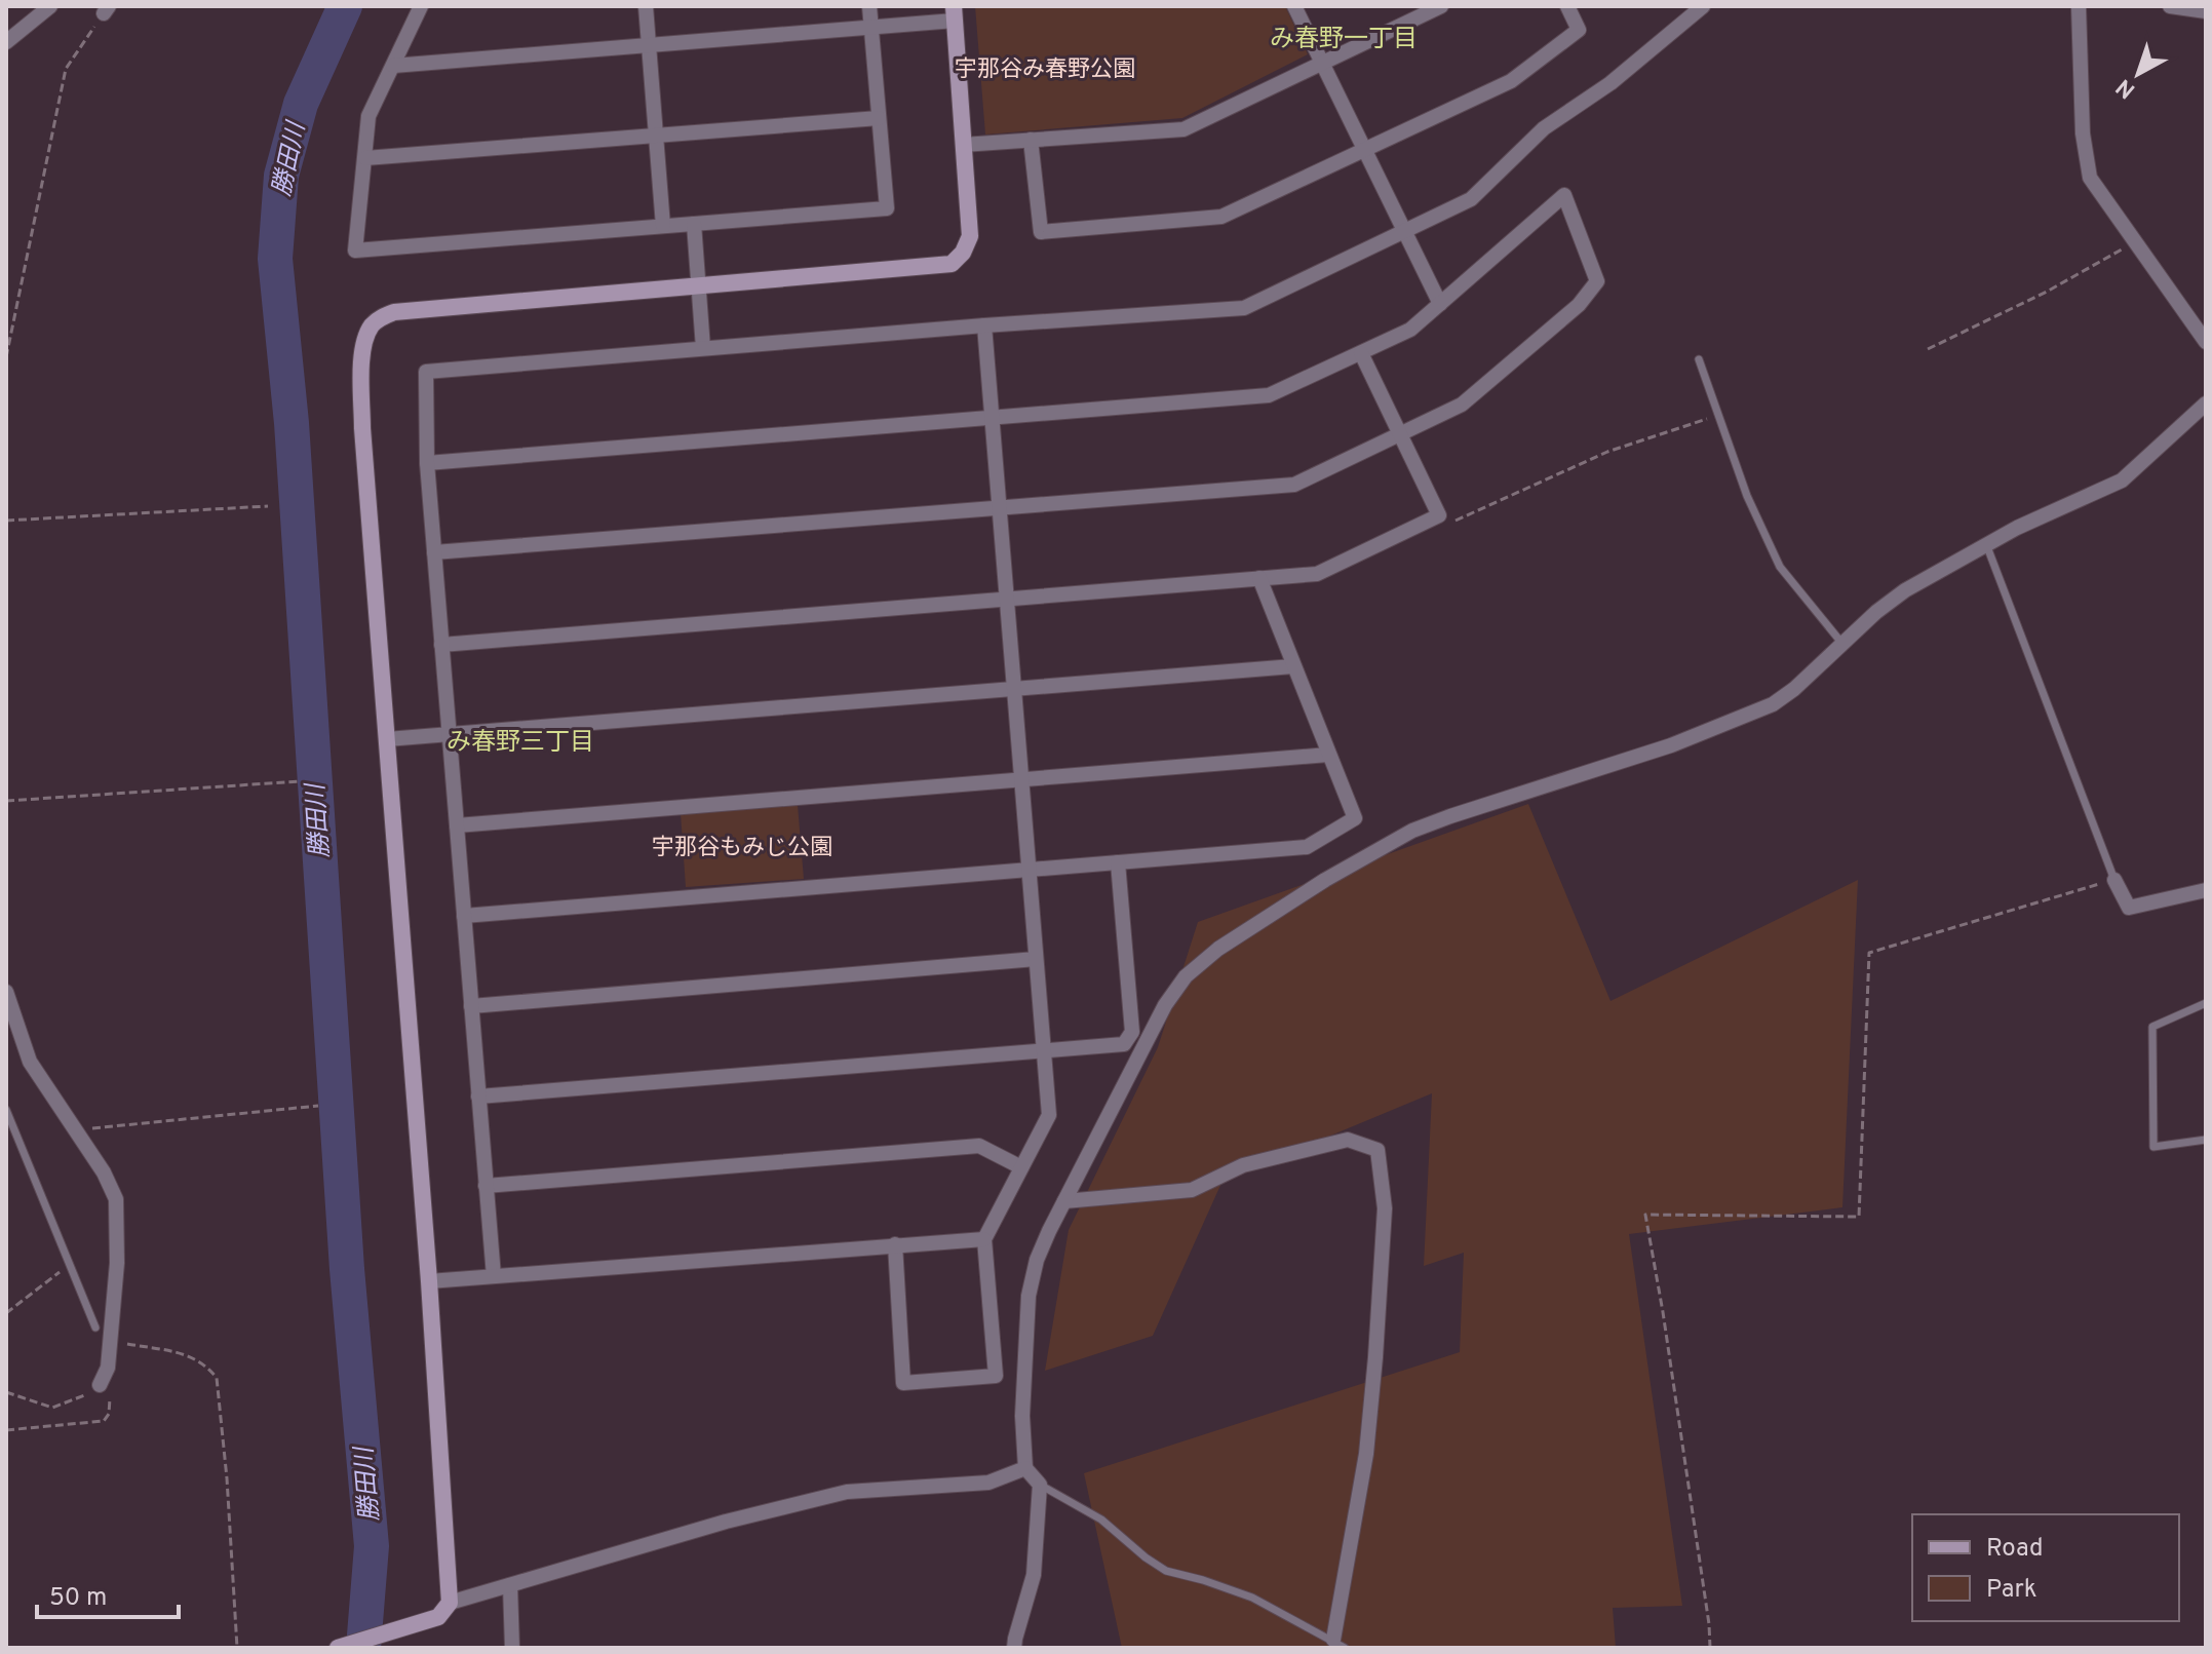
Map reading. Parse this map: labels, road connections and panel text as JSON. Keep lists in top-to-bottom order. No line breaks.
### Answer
{"districts":["み春野一丁目","み春野三丁目"],"water":["勝田川"],"parks":["宇那谷み春野公園","宇那谷もみじ公園"],"legend":["Road","Park"],"scale_bar":"50 m","north":"bottom left"}
